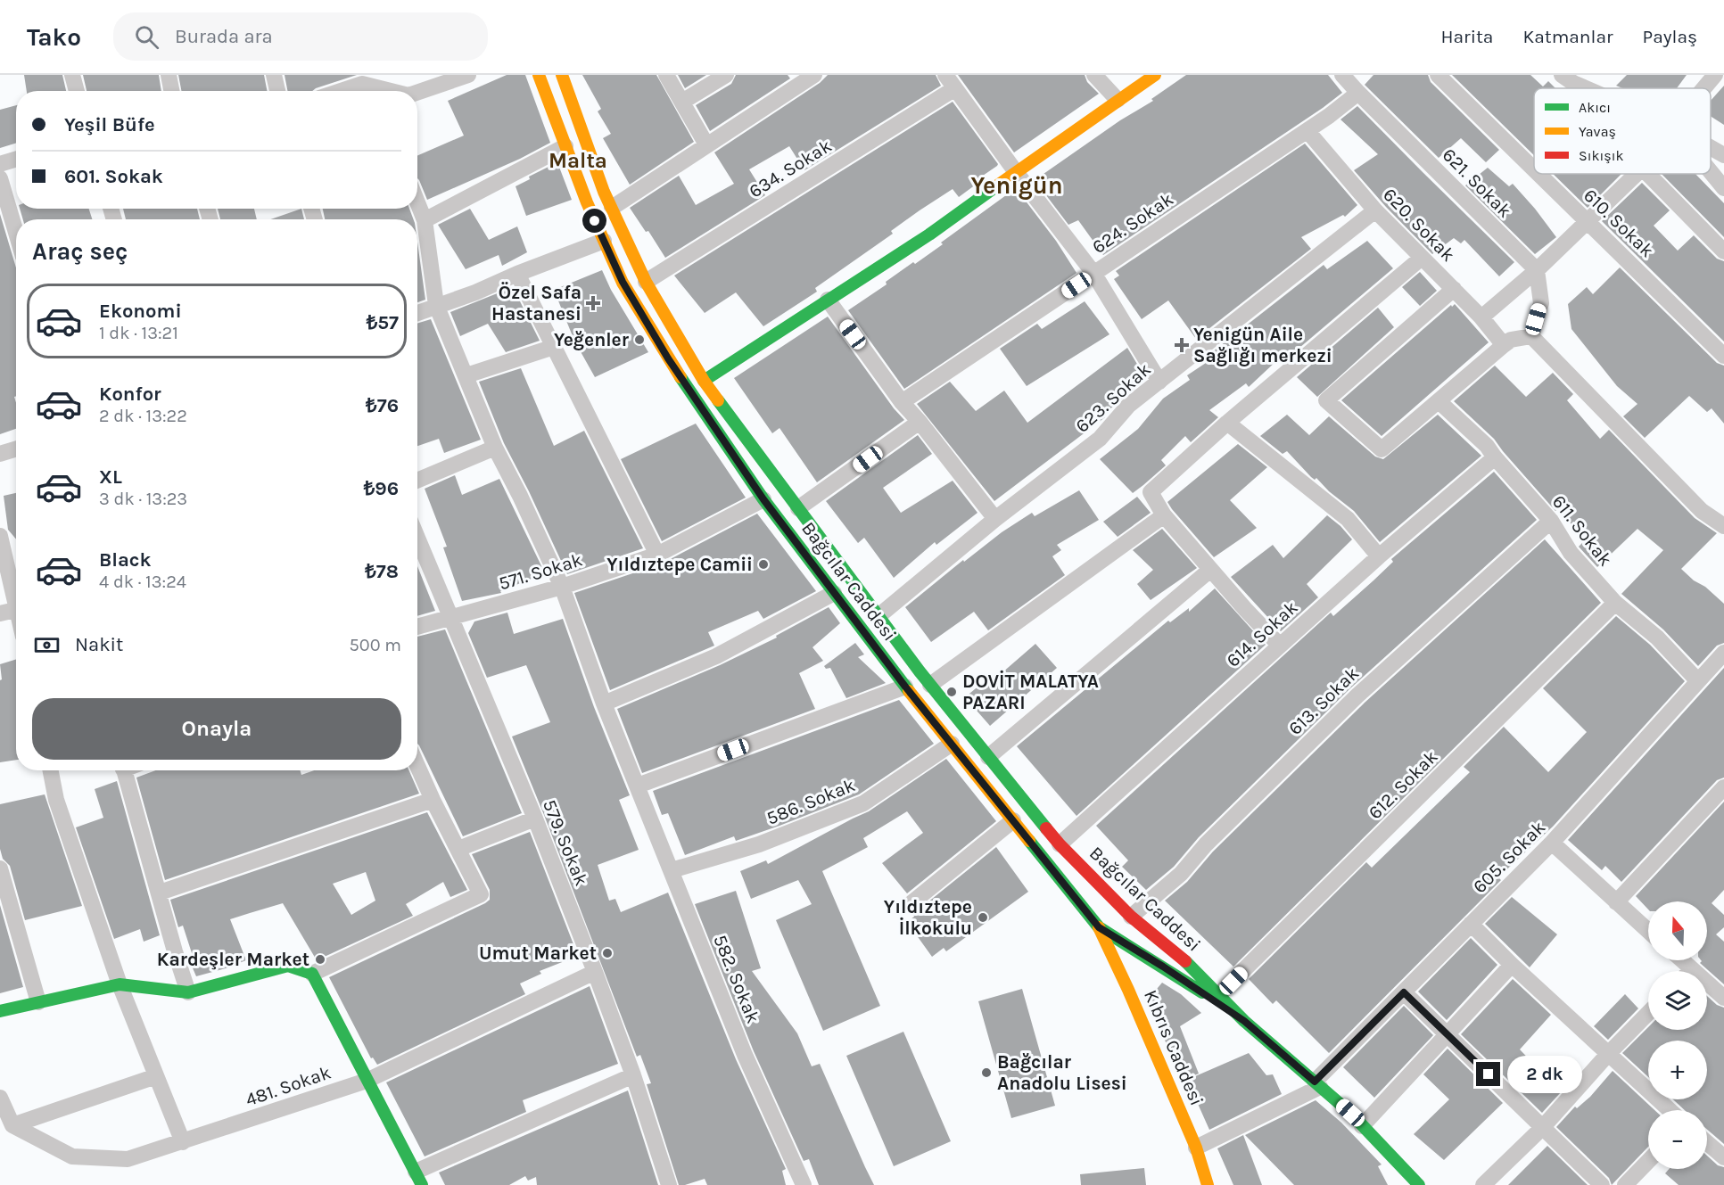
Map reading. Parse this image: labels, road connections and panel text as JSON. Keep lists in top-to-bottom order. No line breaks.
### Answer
{"streets":{"main road":["Bağcılar Caddesi","Kıbrıs Caddesi"],"street":["634. Sokak","621. Sokak","624. Sokak","610. Sokak","620. Sokak","623. Sokak","611. Sokak","571. Sokak","614. Sokak","613. Sokak","612. Sokak","586. Sokak","579. Sokak","605. Sokak","582. Sokak","481. Sokak"]},"crossings":[["634. Sokak","Bağcılar Caddesi"],["621. Sokak","624. Sokak"],["624. Sokak","620. Sokak"],["620. Sokak","623. Sokak"],["623. Sokak","Bağcılar Caddesi"],["611. Sokak","614. Sokak"],["611. Sokak","613. Sokak"],["611. Sokak","612. Sokak"],["611. Sokak","605. Sokak"],["571. Sokak","Bağcılar Caddesi"],["571. Sokak","579. Sokak"],["571. Sokak","582. Sokak"],["Bağcılar Caddesi","614. Sokak"],["Bağcılar Caddesi","613. Sokak"],["Bağcılar Caddesi","612. Sokak"],["Bağcılar Caddesi","586. Sokak"],["Bağcılar Caddesi","605. Sokak"],["Bağcılar Caddesi","Kıbrıs Caddesi"],["586. Sokak","582. Sokak"],["579. Sokak","481. Sokak"],["605. Sokak","Kıbrıs Caddesi"]],"districts":["Malta","Yenigün"],"places":{"health":["Özel Safa Hastanesi","Yenigün Aile Sağlığı merkezi"],"other":["Yeğenler","Yıldıztepe Camii","DOVİT MALATYA PAZARI","Yıldıztepe İlkokulu","Umut Market","Kardeşler Market","Bağcılar Anadolu Lisesi"]},"legend":["Akıcı","Yavaş","Sıkışık"],"north":"top","page":{"header":"Tako","search":"Burada ara","nav":["Harita","Katmanlar","Paylaş"],"banner":["Yeşil Büfe","601. Sokak"],"heading":"Araç seç","list":[{"name":"Ekonomi","note":"1 dk · 13:21","value":"₺57"},{"name":"Konfor","note":"2 dk · 13:22","value":"₺76"},{"name":"XL","note":"3 dk · 13:23","value":"₺96"},{"name":"Black","note":"4 dk · 13:24","value":"₺78"}],"pay":["Nakit","500 m"],"buttons":"Onayla","map_buttons":["+","−"],"bubble":"2 dk"}}
